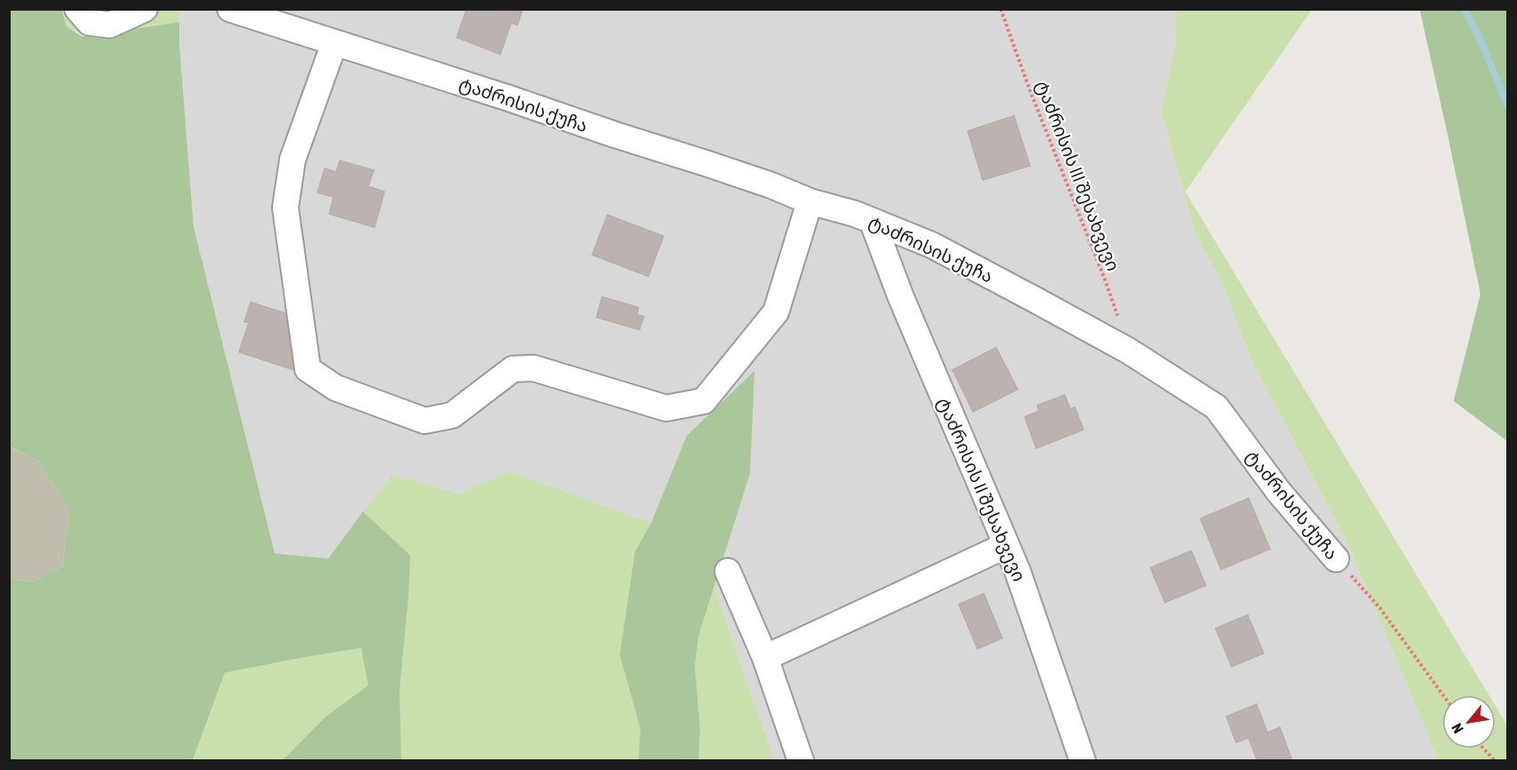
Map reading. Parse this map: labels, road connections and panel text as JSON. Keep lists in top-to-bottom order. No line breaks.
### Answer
{"streets":{"street":["ტაძრისის ქუჩა","ტაძრისის II შესახვევი"],"path":["ტაძრისის III შესახვევი"]},"crossings":[["ტაძრისის ქუჩა","ტაძრისის III შესახვევი"],["ტაძრისის ქუჩა","ტაძრისის II შესახვევი"]],"north":"bottom left"}
